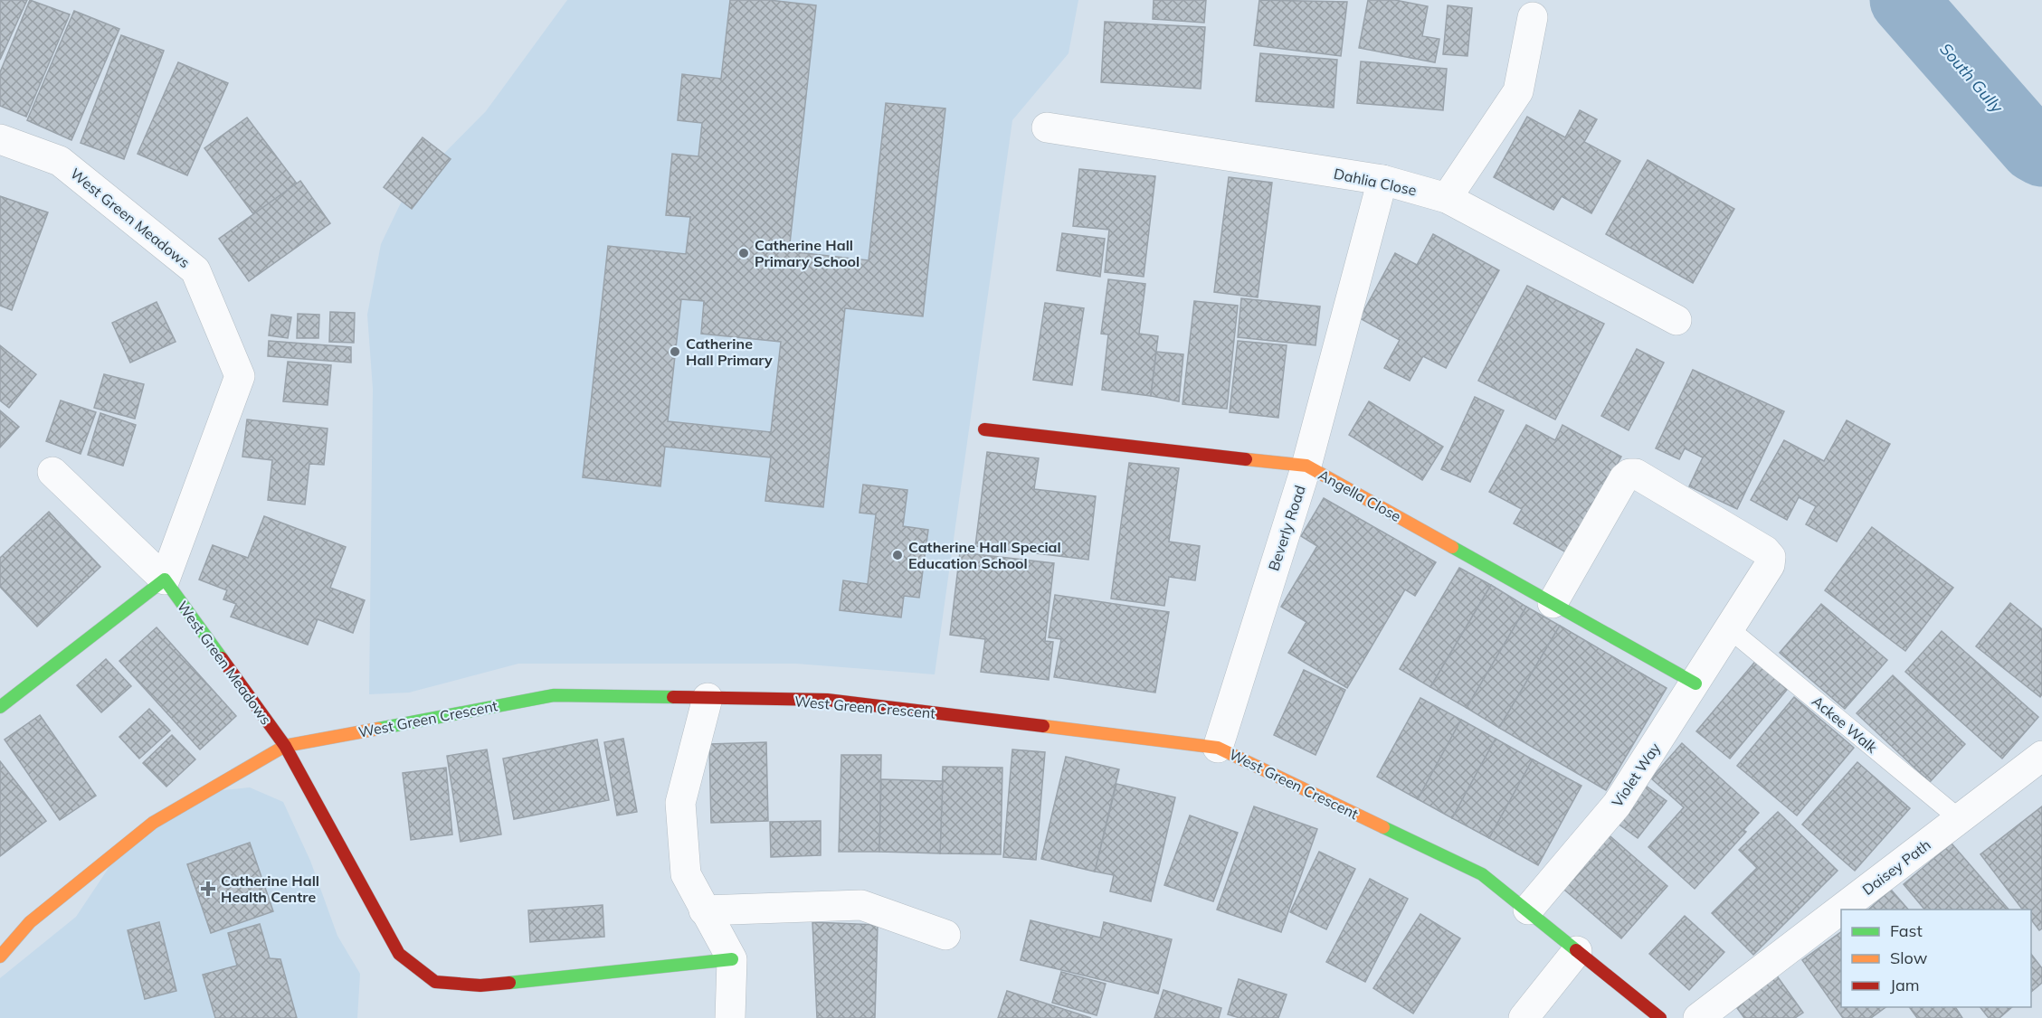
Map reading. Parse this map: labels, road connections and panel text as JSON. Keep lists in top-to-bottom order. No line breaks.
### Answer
{"streets":{"street":["Dahlia Close","West Green Meadows","Angella Close","Beverly Road","West Green Crescent","Violet Way","Daisey Path"],"lane":["Ackee Walk"]},"crossings":[["Dahlia Close","Beverly Road"],["West Green Meadows","West Green Crescent"],["Angella Close","Beverly Road"],["Angella Close","Violet Way"],["Beverly Road","West Green Crescent"],["West Green Crescent","Violet Way"],["Ackee Walk","Violet Way"],["Ackee Walk","Daisey Path"]],"water":["South Gully"],"places":{"other":["Catherine Hall Primary School","Catherine Hall Primary","Catherine Hall Special Education School"],"health":["Catherine Hall Health Centre"]},"legend":["Fast","Slow","Jam"]}
